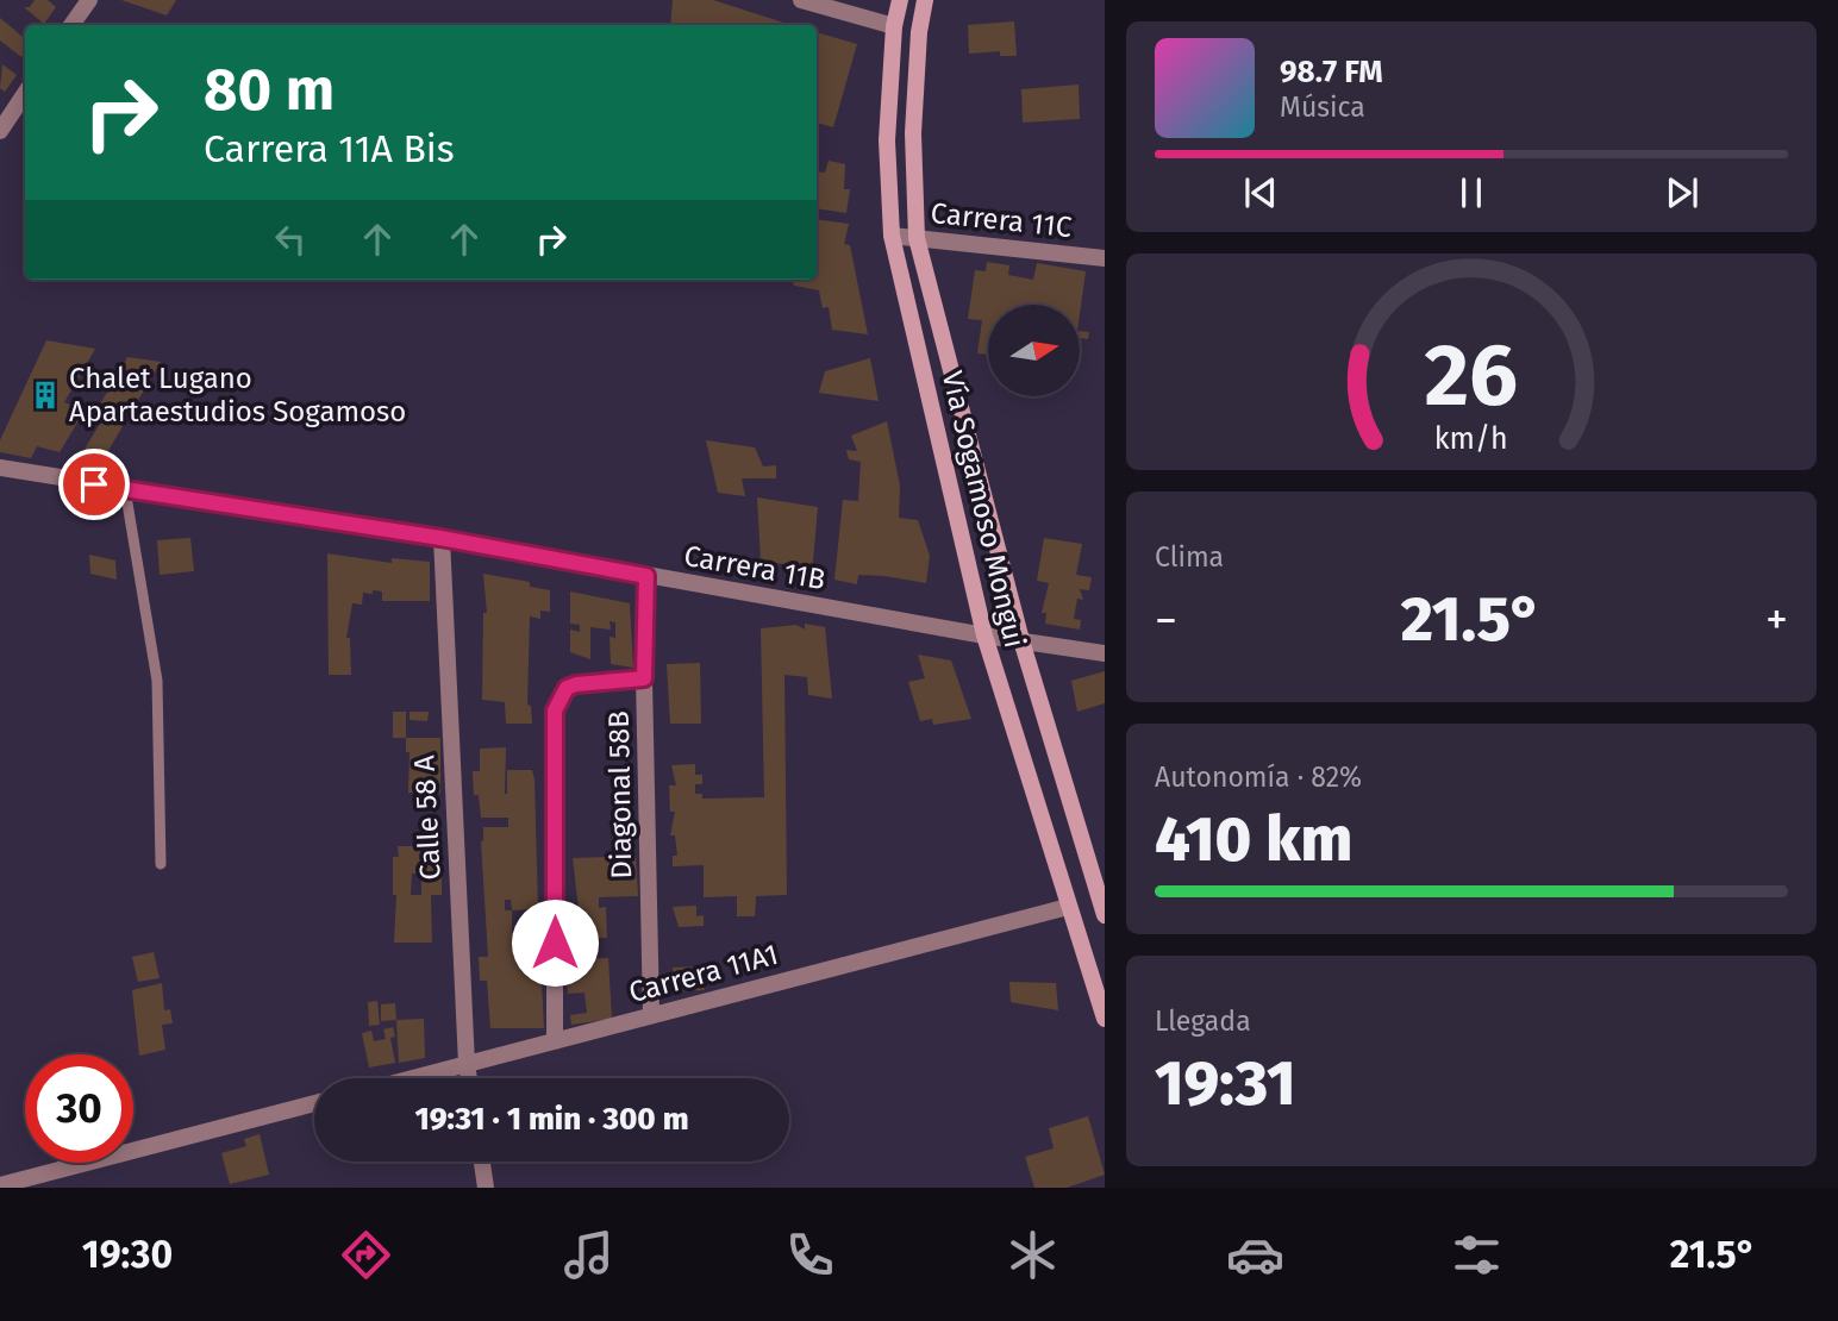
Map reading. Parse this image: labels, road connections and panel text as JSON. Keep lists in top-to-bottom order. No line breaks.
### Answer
{"streets":{"main road":["Vía Sogamoso Mongui"],"street":["Carrera 11C","Carrera 11B","Diagonal 58B","Calle 58 A","Carrera 11A1"]},"crossings":[["Carrera 11C","Vía Sogamoso Mongui"],["Vía Sogamoso Mongui","Carrera 11B"],["Vía Sogamoso Mongui","Carrera 11A1"],["Carrera 11B","Diagonal 58B"],["Carrera 11B","Calle 58 A"],["Diagonal 58B","Carrera 11A1"],["Calle 58 A","Carrera 11A1"]],"places":{"building":["Chalet Lugano Apartaestudios Sogamoso"]},"north":"right","page":{"turn":["80 m","Carrera 11A Bis"],"song":["98.7 FM","Música"],"tile":["Clima",["Autonomía · 82%","410 km"],["Llegada","19:31"]],"heat":["−","21.5°","+"],"limit":"30","trip":"19:31 · 1 min · 300 m","tabs":["19:30","21.5°"],"gauge":["26","km/h"]}}
